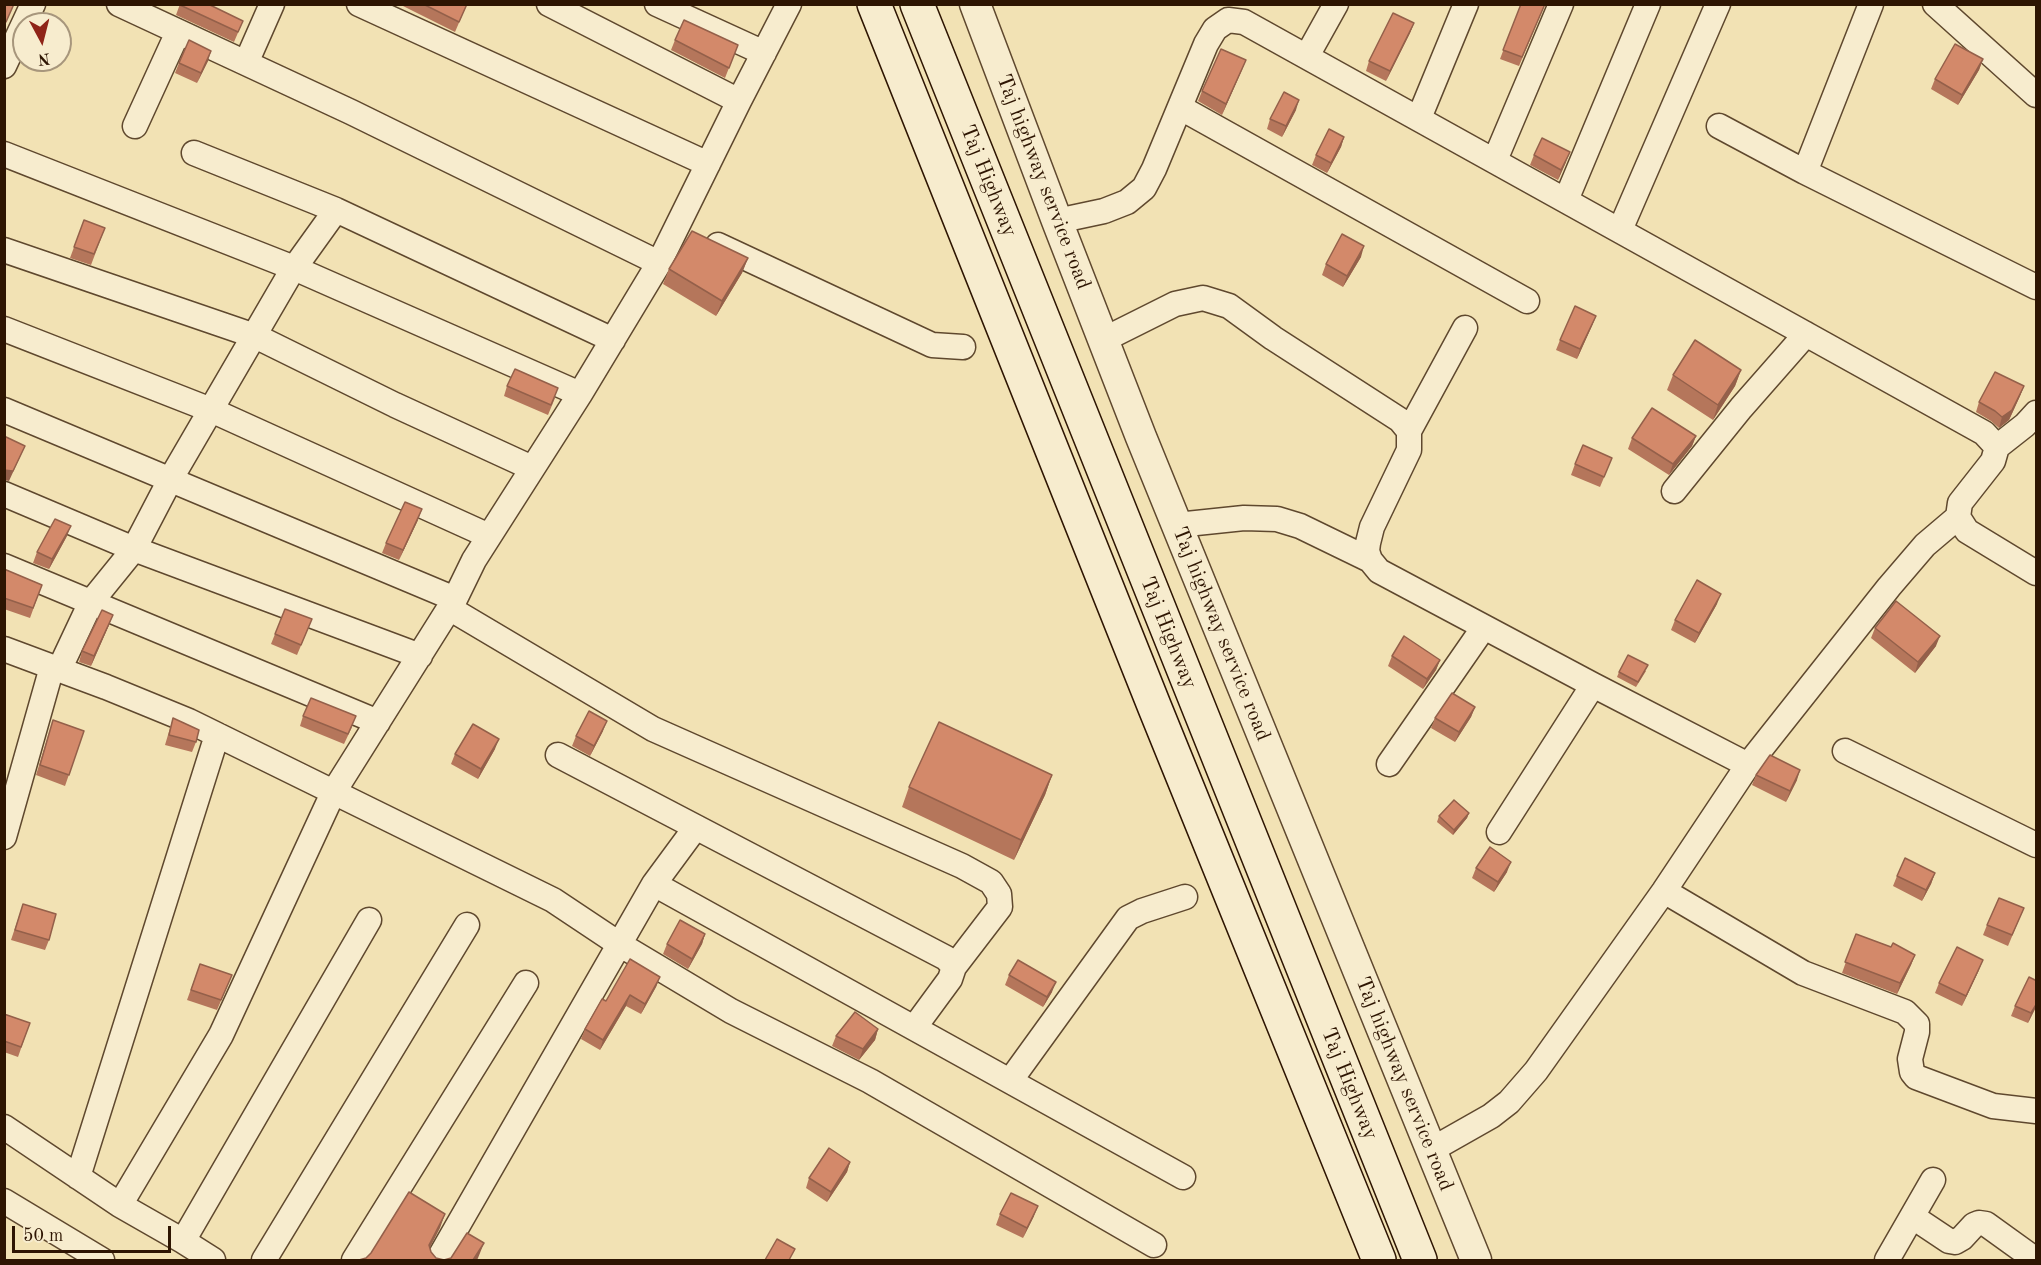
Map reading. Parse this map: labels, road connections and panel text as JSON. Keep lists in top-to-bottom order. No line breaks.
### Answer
{"streets":{"main road":["Taj Highway"],"street":["Taj highway service road"]},"scale_bar":"50 m","north":"bottom"}
